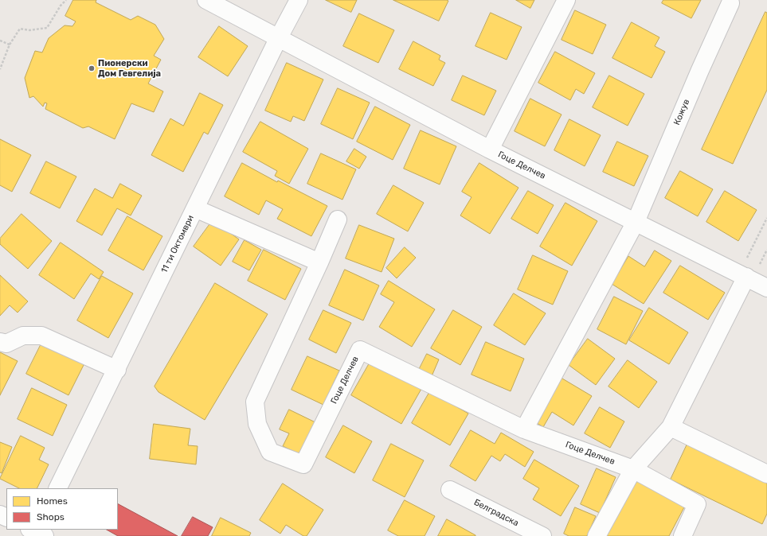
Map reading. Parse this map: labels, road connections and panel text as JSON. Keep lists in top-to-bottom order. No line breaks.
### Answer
{"streets":{"street":["Кожув","Гоце Делчев","11 ти Октомври","Белградска"]},"crossings":[["Кожув","Гоце Делчев"],["Гоце Делчев","11 ти Октомври"]],"places":["Пионерски Дом Гевгелија"],"legend":["Homes","Shops"]}
